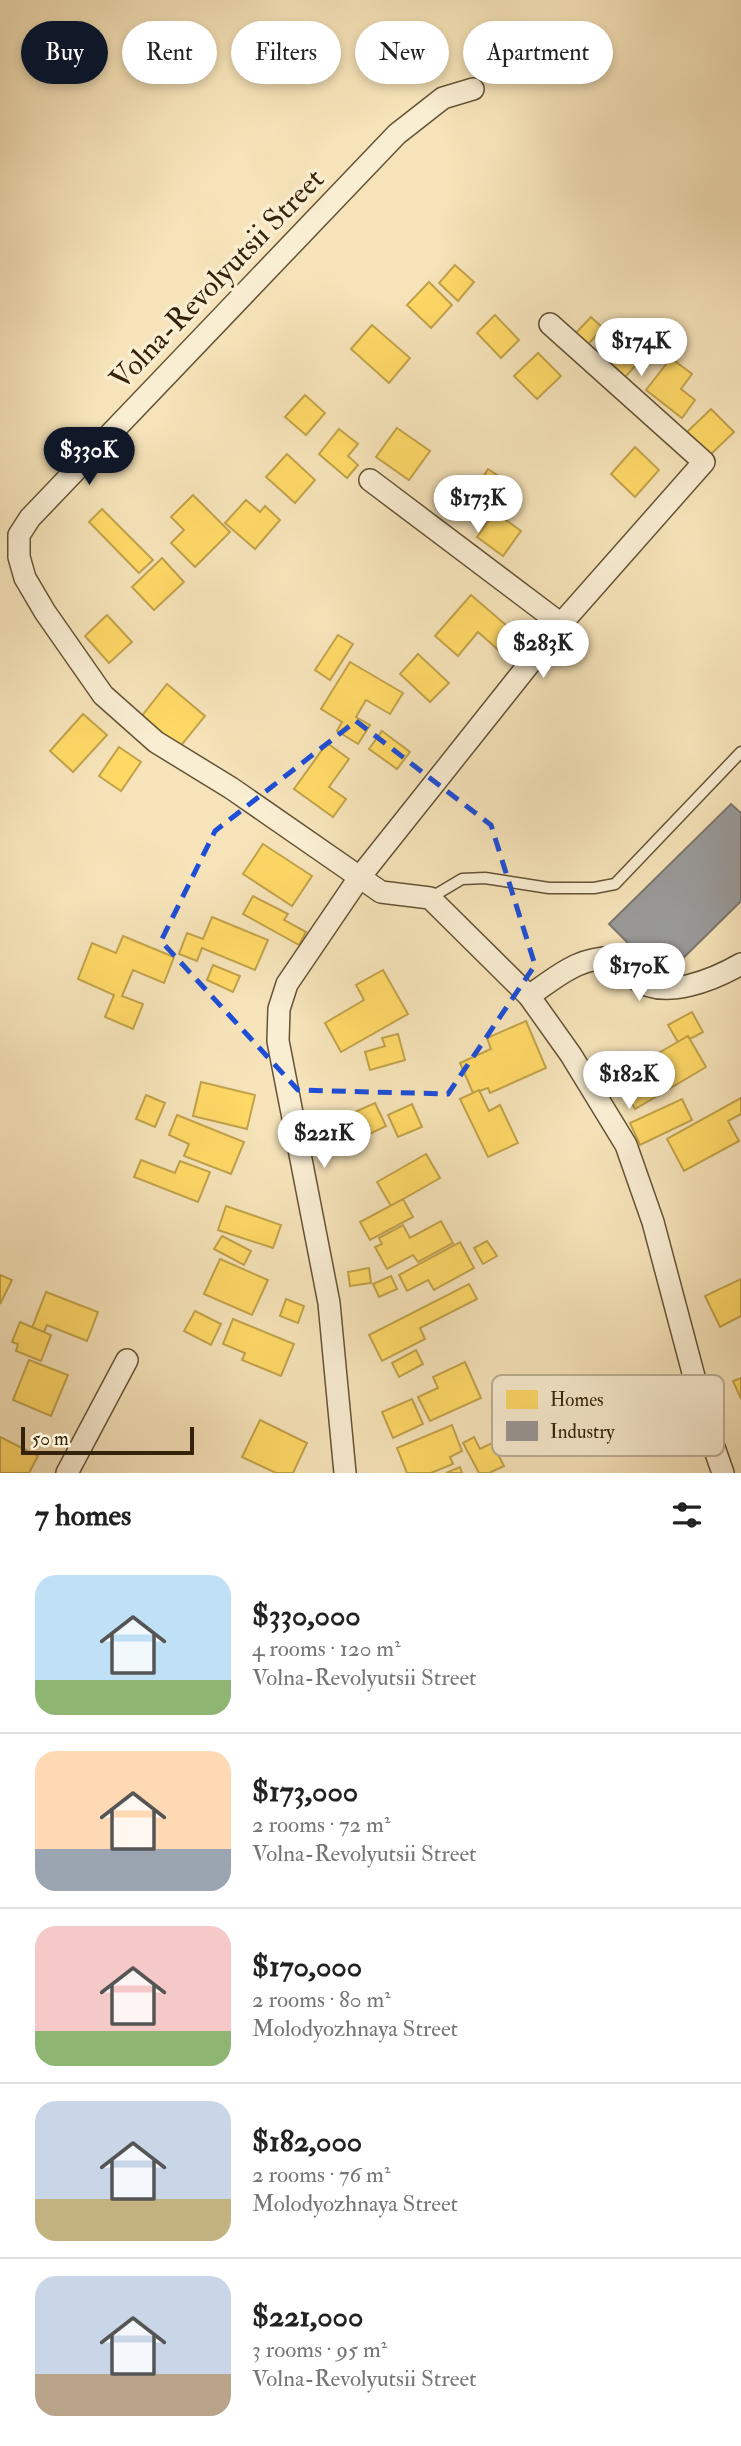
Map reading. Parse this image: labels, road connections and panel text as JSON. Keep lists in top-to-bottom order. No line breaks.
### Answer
{"streets":{"street":["Volna-Revolyutsii Street"]},"legend":["Homes","Industry"],"scale_bar":"50 m","page":{"chip":["Buy","Rent","Filters","New","Apartment"],"price":["$174K","$330K","$173K","$283K","$170K","$182K","$221K"],"scale":"50 m","heading":"7 homes","list":[{"name":"$330,000","note":"4 rooms · 120 m² · Volna-Revolyutsii Street"},{"name":"$173,000","note":"2 rooms · 72 m² · Volna-Revolyutsii Street"},{"name":"$170,000","note":"2 rooms · 80 m² · Molodyozhnaya Street"},{"name":"$182,000","note":"2 rooms · 76 m² · Molodyozhnaya Street"},{"name":"$221,000","note":"3 rooms · 95 m² · Volna-Revolyutsii Street"}]}}
